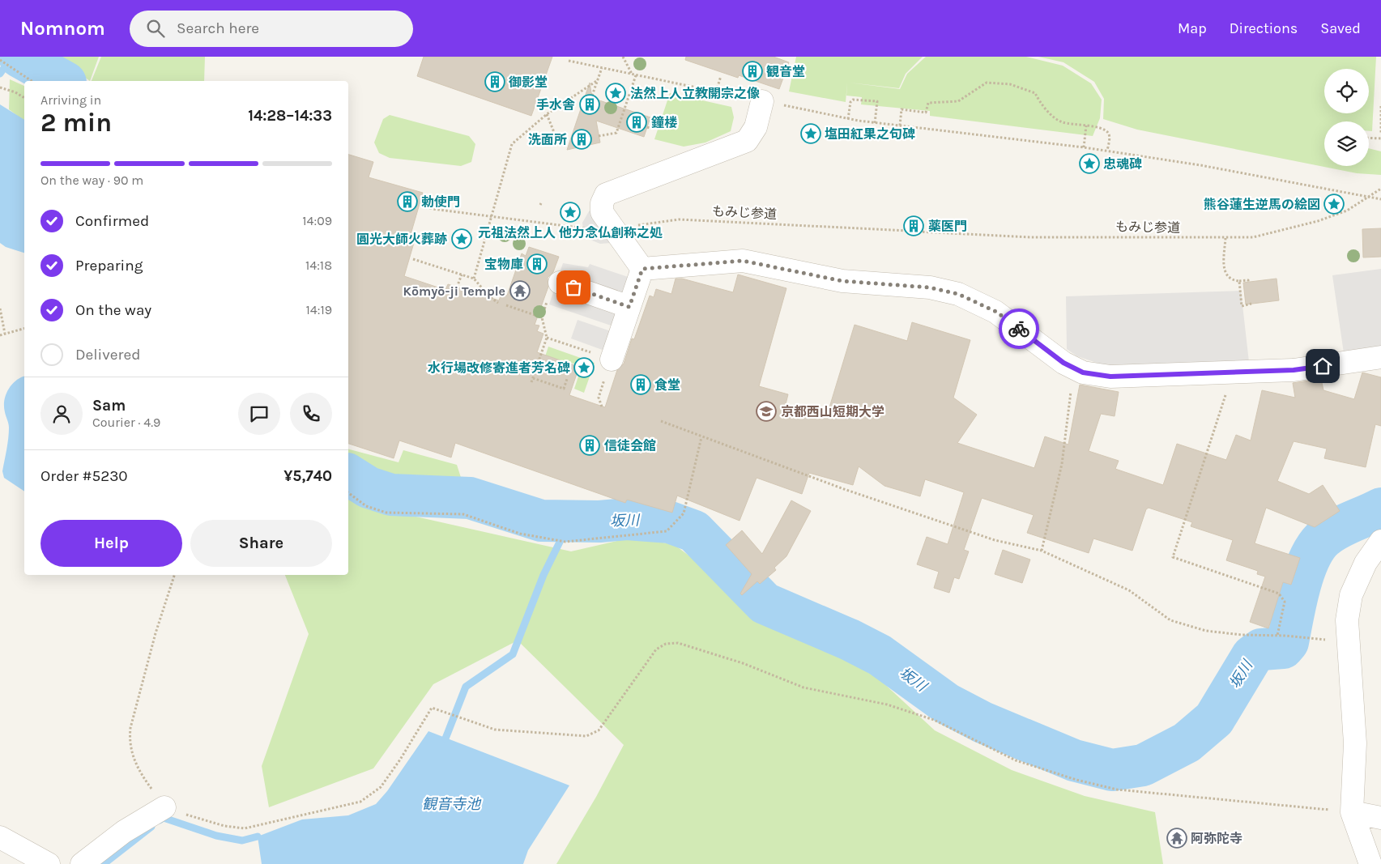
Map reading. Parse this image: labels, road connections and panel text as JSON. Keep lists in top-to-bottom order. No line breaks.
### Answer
{"streets":{"path":["もみじ参道"]},"water":["坂川","観音寺池"],"places":{"building":["観音堂","御影堂","手水舎","鐘楼","洗面所","勅使門","薬医門","宝物庫","食堂","信徒会館"],"place":["法然上人立教開宗之像","塩田紅果之句碑","忠魂碑","熊谷蓮生逆馬の絵図","元祖法然上人 他力念仏創称之処","圓光大師火葬跡","水行場改修寄進者芳名碑"],"temple":["Kōmyō-ji Temple","阿弥陀寺"],"school or university":["京都西山短期大学"]},"page":{"header":"Nomnom","search":"Search here","nav":["Map","Directions","Saved"],"heading":["2 min","Arriving in","14:28–14:33"],"panel":["Sam","Courier · 4.9","Order #5230","¥5,740"],"bar":"On the way · 90 m","list":[["Confirmed","14:09"],["Preparing","14:18"],["On the way","14:19"],"Delivered"],"buttons":["Help","Share"]}}
